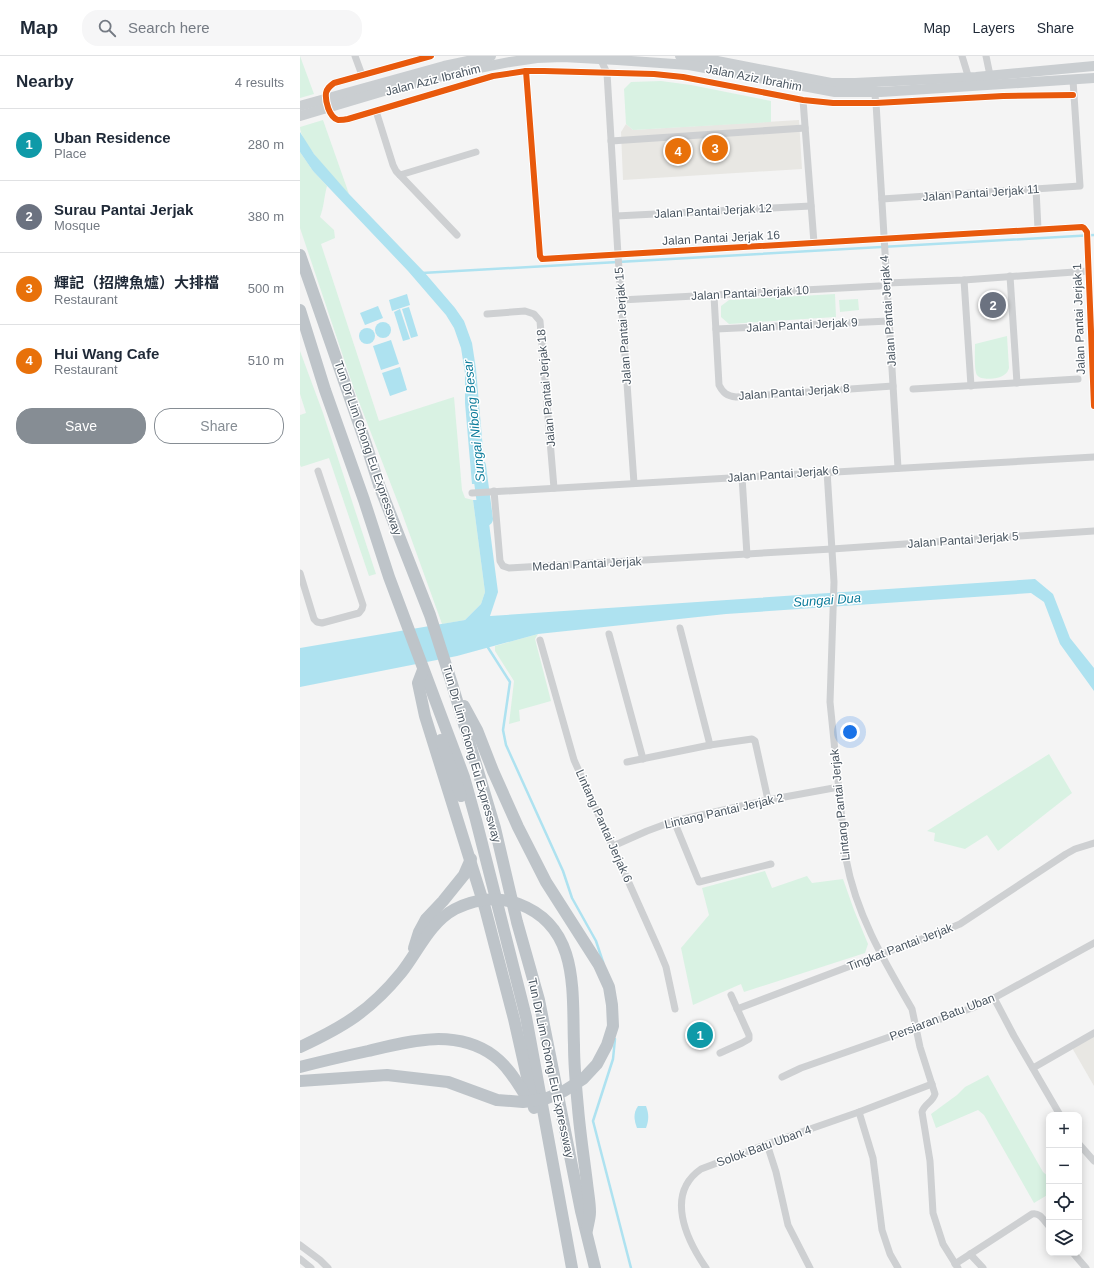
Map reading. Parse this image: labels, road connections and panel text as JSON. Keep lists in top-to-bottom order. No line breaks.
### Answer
{"streets":{"highway":["Tun Dr Lim Chong Eu Expressway"],"main road":["Jalan Aziz Ibrahim"],"street":["Jalan Pantai Jerjak 11","Jalan Pantai Jerjak 12","Jalan Pantai Jerjak 16","Jalan Pantai Jerjak 10","Jalan Pantai Jerjak 4","Jalan Pantai Jerjak 1","Jalan Pantai Jerjak 9","Jalan Pantai Jerjak 15","Jalan Pantai Jerjak 18","Jalan Pantai Jerjak 8","Jalan Pantai Jerjak 6","Jalan Pantai Jerjak 5","Medan Pantai Jerjak","Lintang Pantai Jerjak","Lintang Pantai Jerjak 2","Lintang Pantai Jerjak 6","Tingkat Pantai Jerjak","Persiaran Batu Uban","Solok Batu Uban 4"]},"crossings":[["Jalan Aziz Ibrahim","Jalan Pantai Jerjak 4"],["Jalan Aziz Ibrahim","Jalan Pantai Jerjak 15"],["Jalan Pantai Jerjak 11","Jalan Pantai Jerjak 4"],["Jalan Pantai Jerjak 12","Jalan Pantai Jerjak 15"],["Jalan Pantai Jerjak 16","Jalan Pantai Jerjak 4"],["Jalan Pantai Jerjak 16","Jalan Pantai Jerjak 1"],["Jalan Pantai Jerjak 16","Jalan Pantai Jerjak 15"],["Jalan Pantai Jerjak 10","Jalan Pantai Jerjak 15"],["Jalan Pantai Jerjak 10","Jalan Pantai Jerjak 8"],["Jalan Pantai Jerjak 4","Jalan Pantai Jerjak 9"],["Jalan Pantai Jerjak 4","Jalan Pantai Jerjak 8"],["Jalan Pantai Jerjak 4","Jalan Pantai Jerjak 6"],["Jalan Pantai Jerjak 9","Jalan Pantai Jerjak 8"],["Jalan Pantai Jerjak 15","Jalan Pantai Jerjak 6"],["Jalan Pantai Jerjak 18","Jalan Pantai Jerjak 6"],["Jalan Pantai Jerjak 6","Medan Pantai Jerjak"],["Jalan Pantai Jerjak 6","Lintang Pantai Jerjak"],["Jalan Pantai Jerjak 5","Medan Pantai Jerjak"],["Jalan Pantai Jerjak 5","Lintang Pantai Jerjak"],["Medan Pantai Jerjak","Lintang Pantai Jerjak"],["Lintang Pantai Jerjak","Lintang Pantai Jerjak 2"],["Lintang Pantai Jerjak","Tingkat Pantai Jerjak"],["Lintang Pantai Jerjak","Persiaran Batu Uban"],["Lintang Pantai Jerjak","Solok Batu Uban 4"],["Lintang Pantai Jerjak 2","Lintang Pantai Jerjak 6"]],"water":["Sungai Nibong Besar","Sungai Dua"],"page":{"header":"Map","search":"Search here","nav":["Map","Layers","Share"],"heading":["Nearby","4 results"],"list":[{"mark":"1","name":"Uban Residence","note":"Place","value":"280 m"},{"mark":"2","name":"Surau Pantai Jerjak","note":"Mosque","value":"380 m"},{"mark":"3","name":"輝記（招牌魚爐）大排檔","note":"Restaurant","value":"500 m"},{"mark":"4","name":"Hui Wang Cafe","note":"Restaurant","value":"510 m"}],"pins":["3","4","2","1"],"buttons":["Save","Share"],"map_buttons":["+","−"]}}
